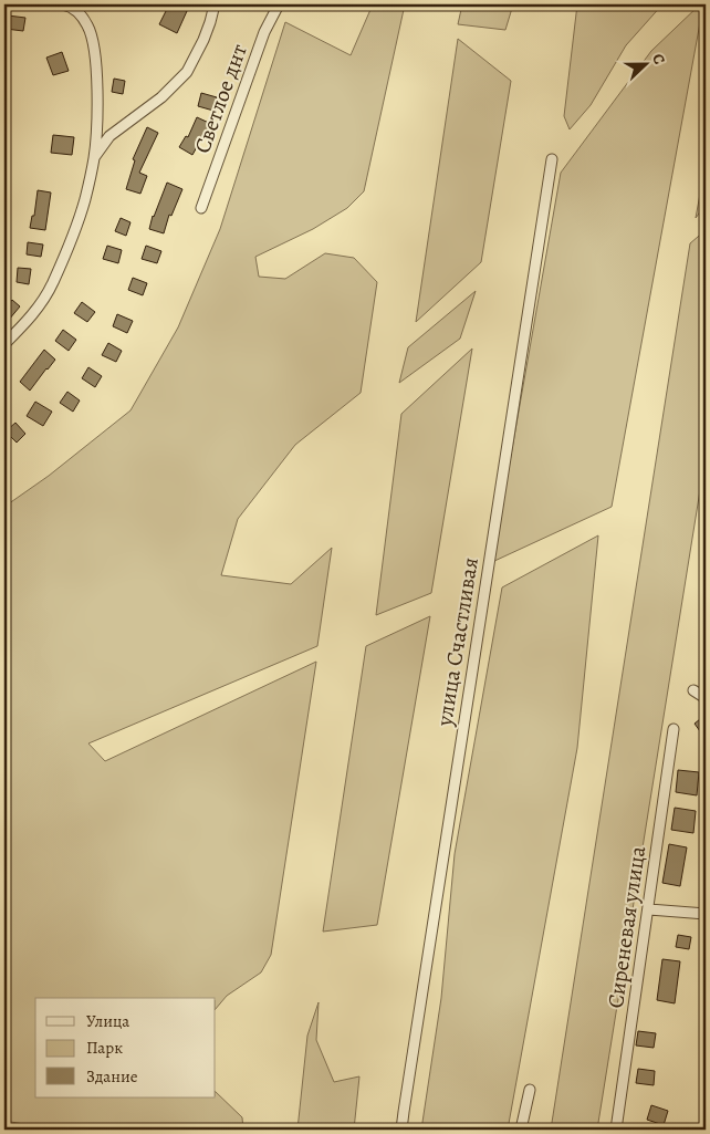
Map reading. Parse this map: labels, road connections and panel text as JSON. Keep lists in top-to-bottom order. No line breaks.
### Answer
{"streets":{"street":["Светлое днт","улица Счастливая","Сиреневая улица"]},"legend":["Улица","Парк","Здание"],"north":"right"}
